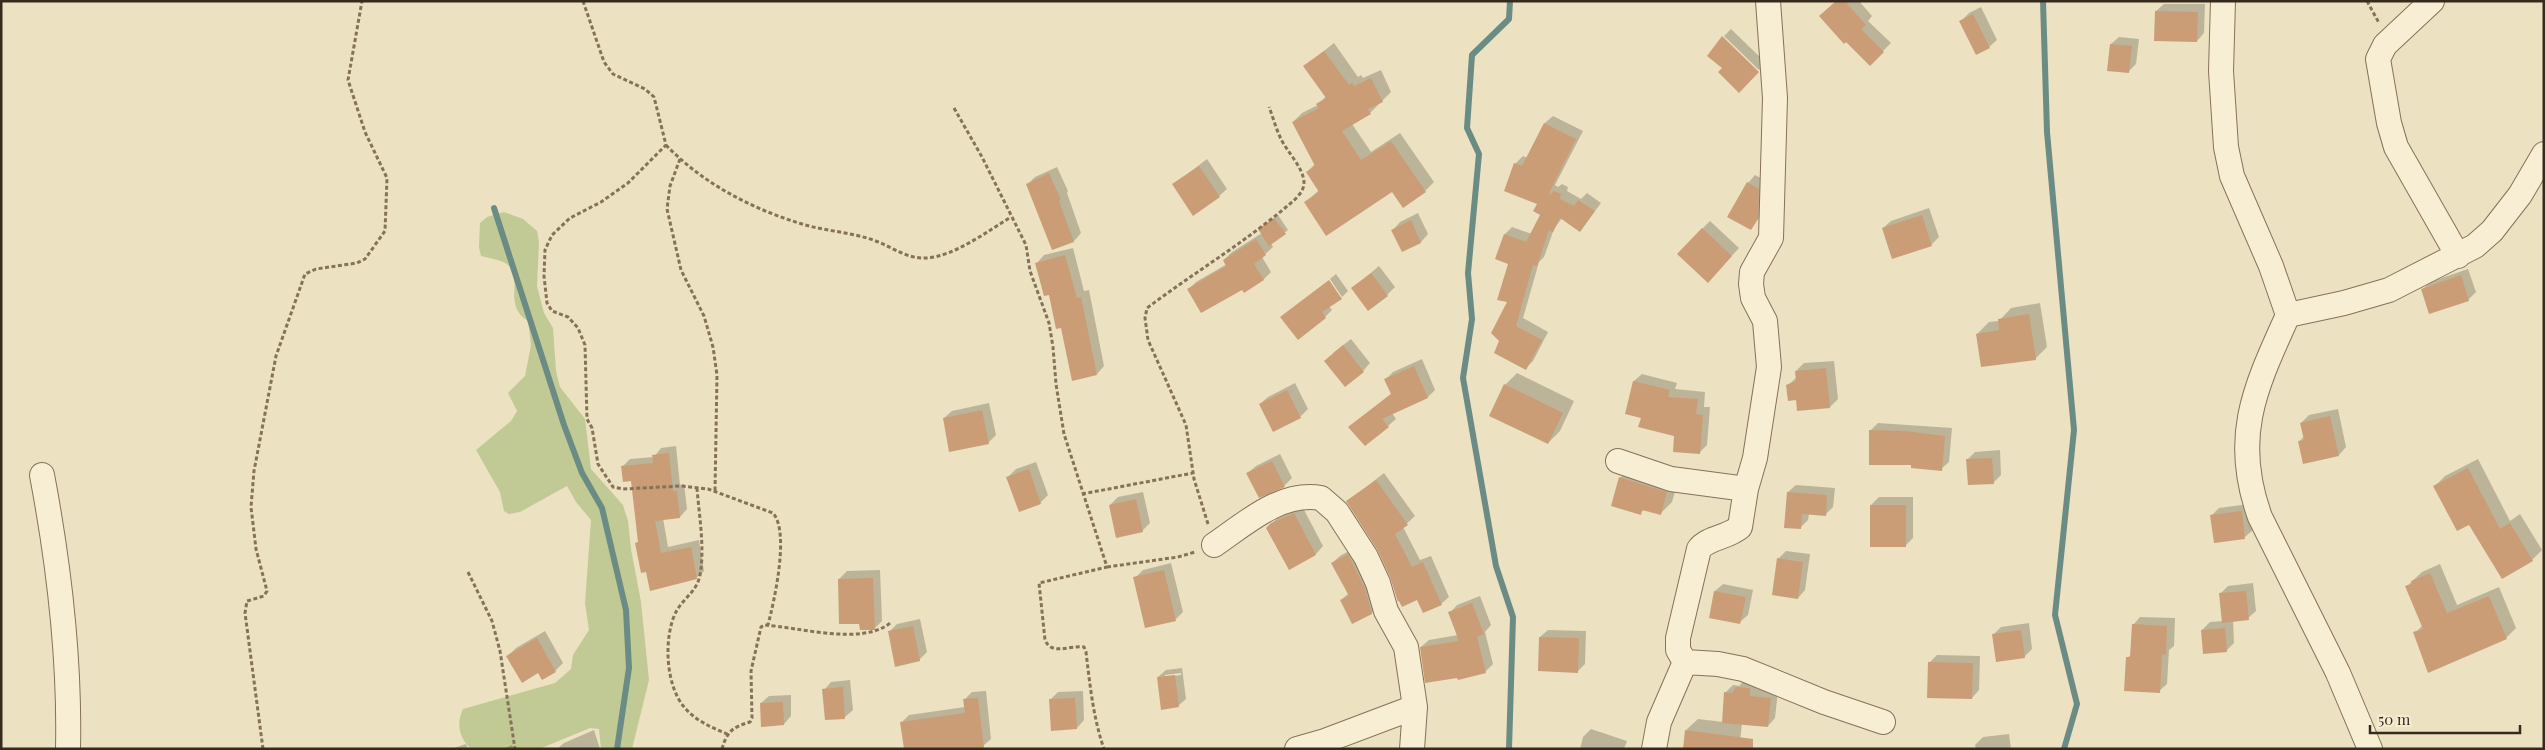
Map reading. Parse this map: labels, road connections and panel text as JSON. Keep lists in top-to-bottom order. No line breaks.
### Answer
{"scale_bar":"50 m"}
